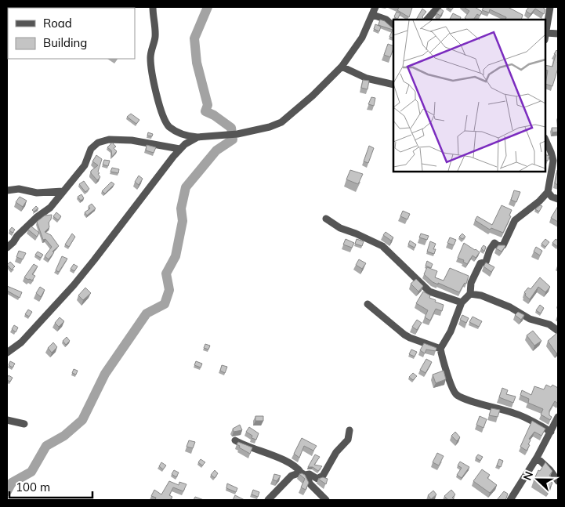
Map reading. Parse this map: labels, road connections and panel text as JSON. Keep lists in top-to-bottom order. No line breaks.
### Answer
{"legend":["Road","Building"],"scale_bar":"100 m","north":"left"}
